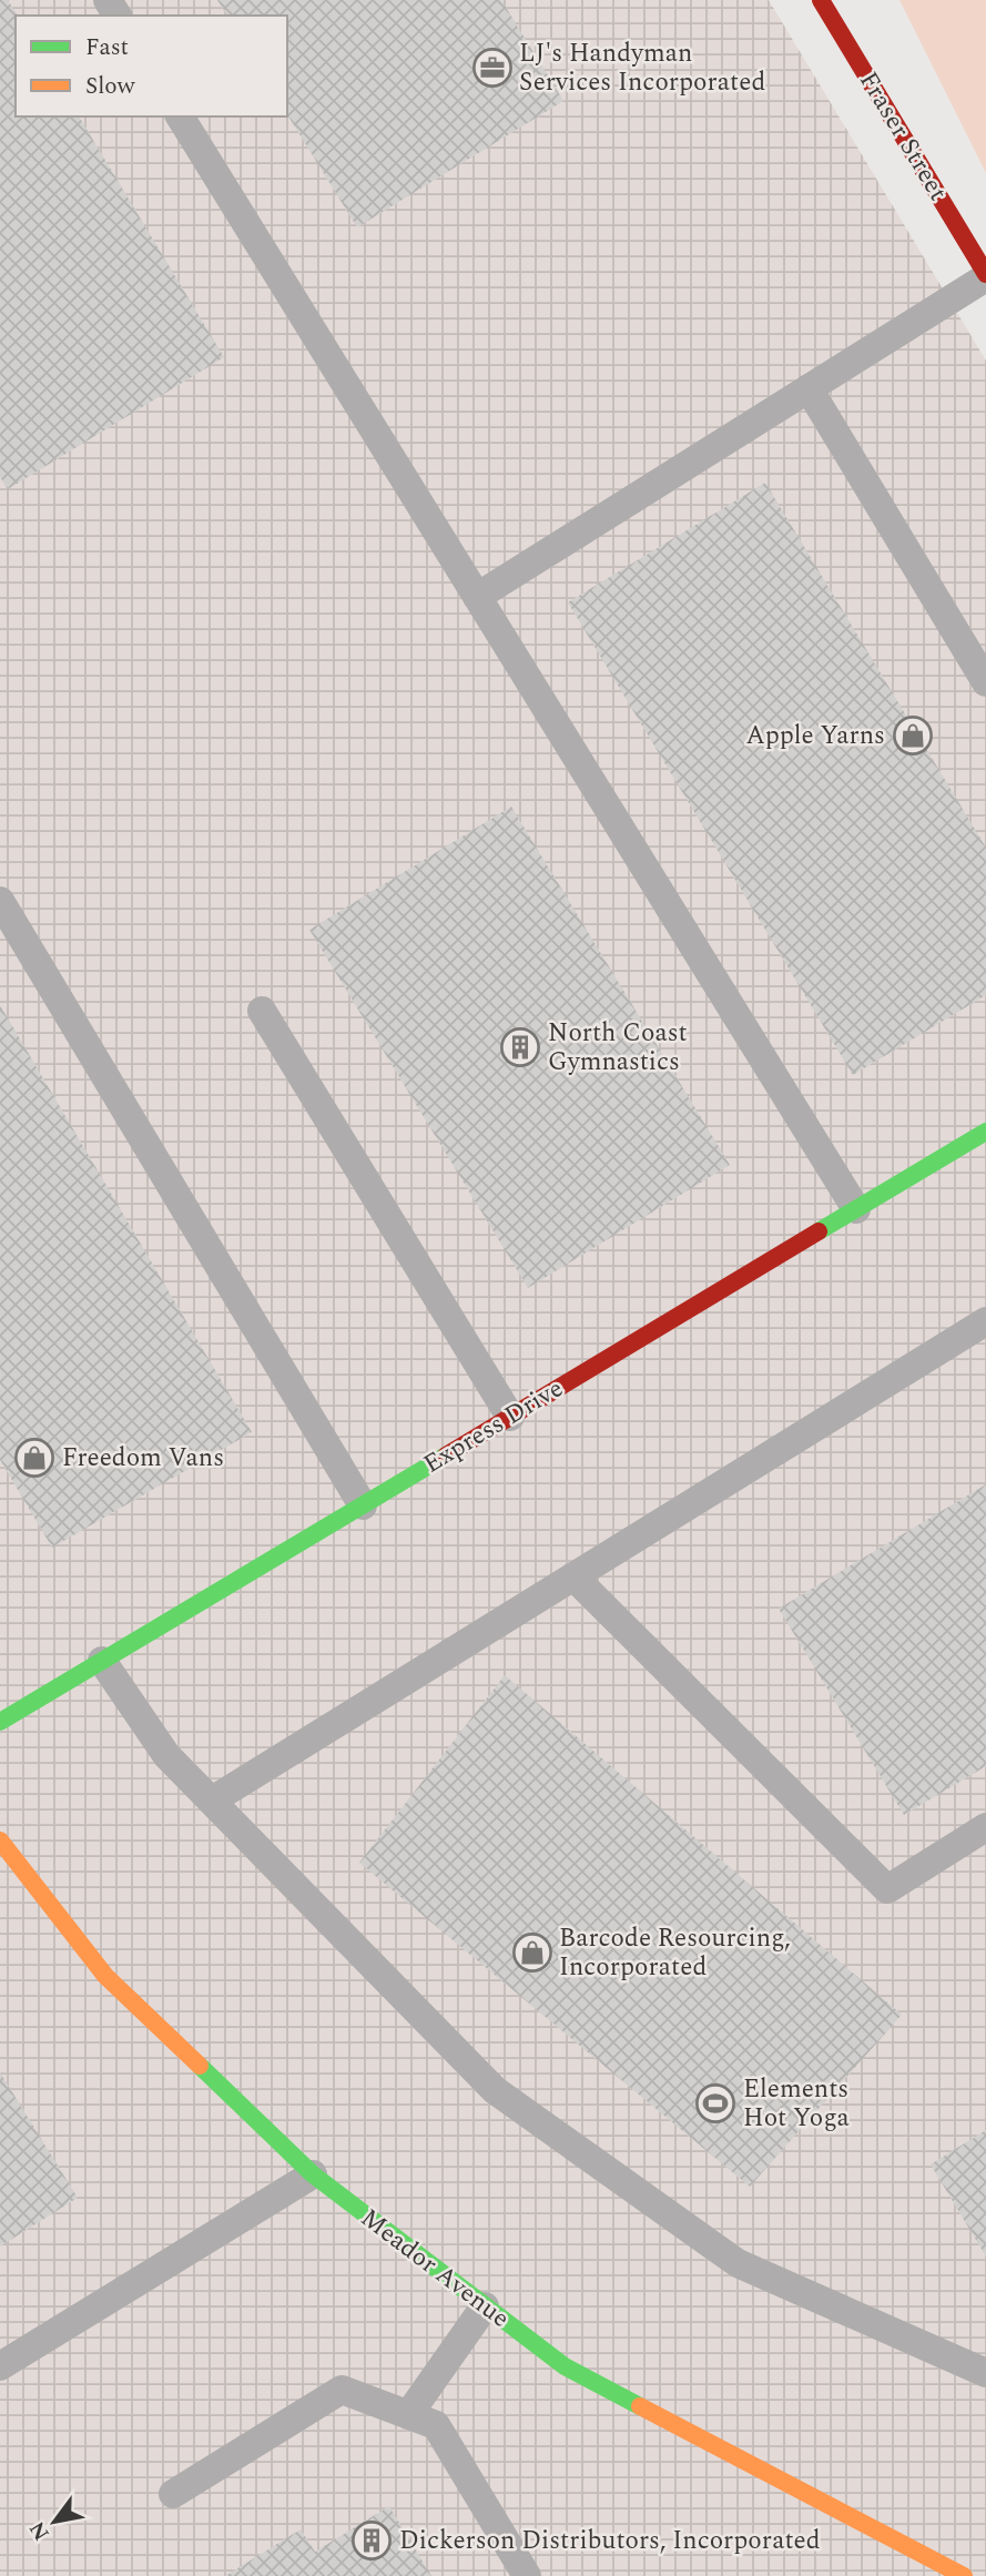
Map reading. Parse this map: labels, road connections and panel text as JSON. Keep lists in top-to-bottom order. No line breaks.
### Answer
{"streets":{"street":["Fraser Street","Express Drive","Meador Avenue"]},"places":{"office":["LJ's Handyman Services Incorporated"],"shop":["Apple Yarns","Freedom Vans","Barcode Resourcing, Incorporated"],"building":["North Coast Gymnastics","Dickerson Distributors, Incorporated"],"sports":["Elements Hot Yoga"]},"legend":["Fast","Slow"],"north":"bottom left"}
